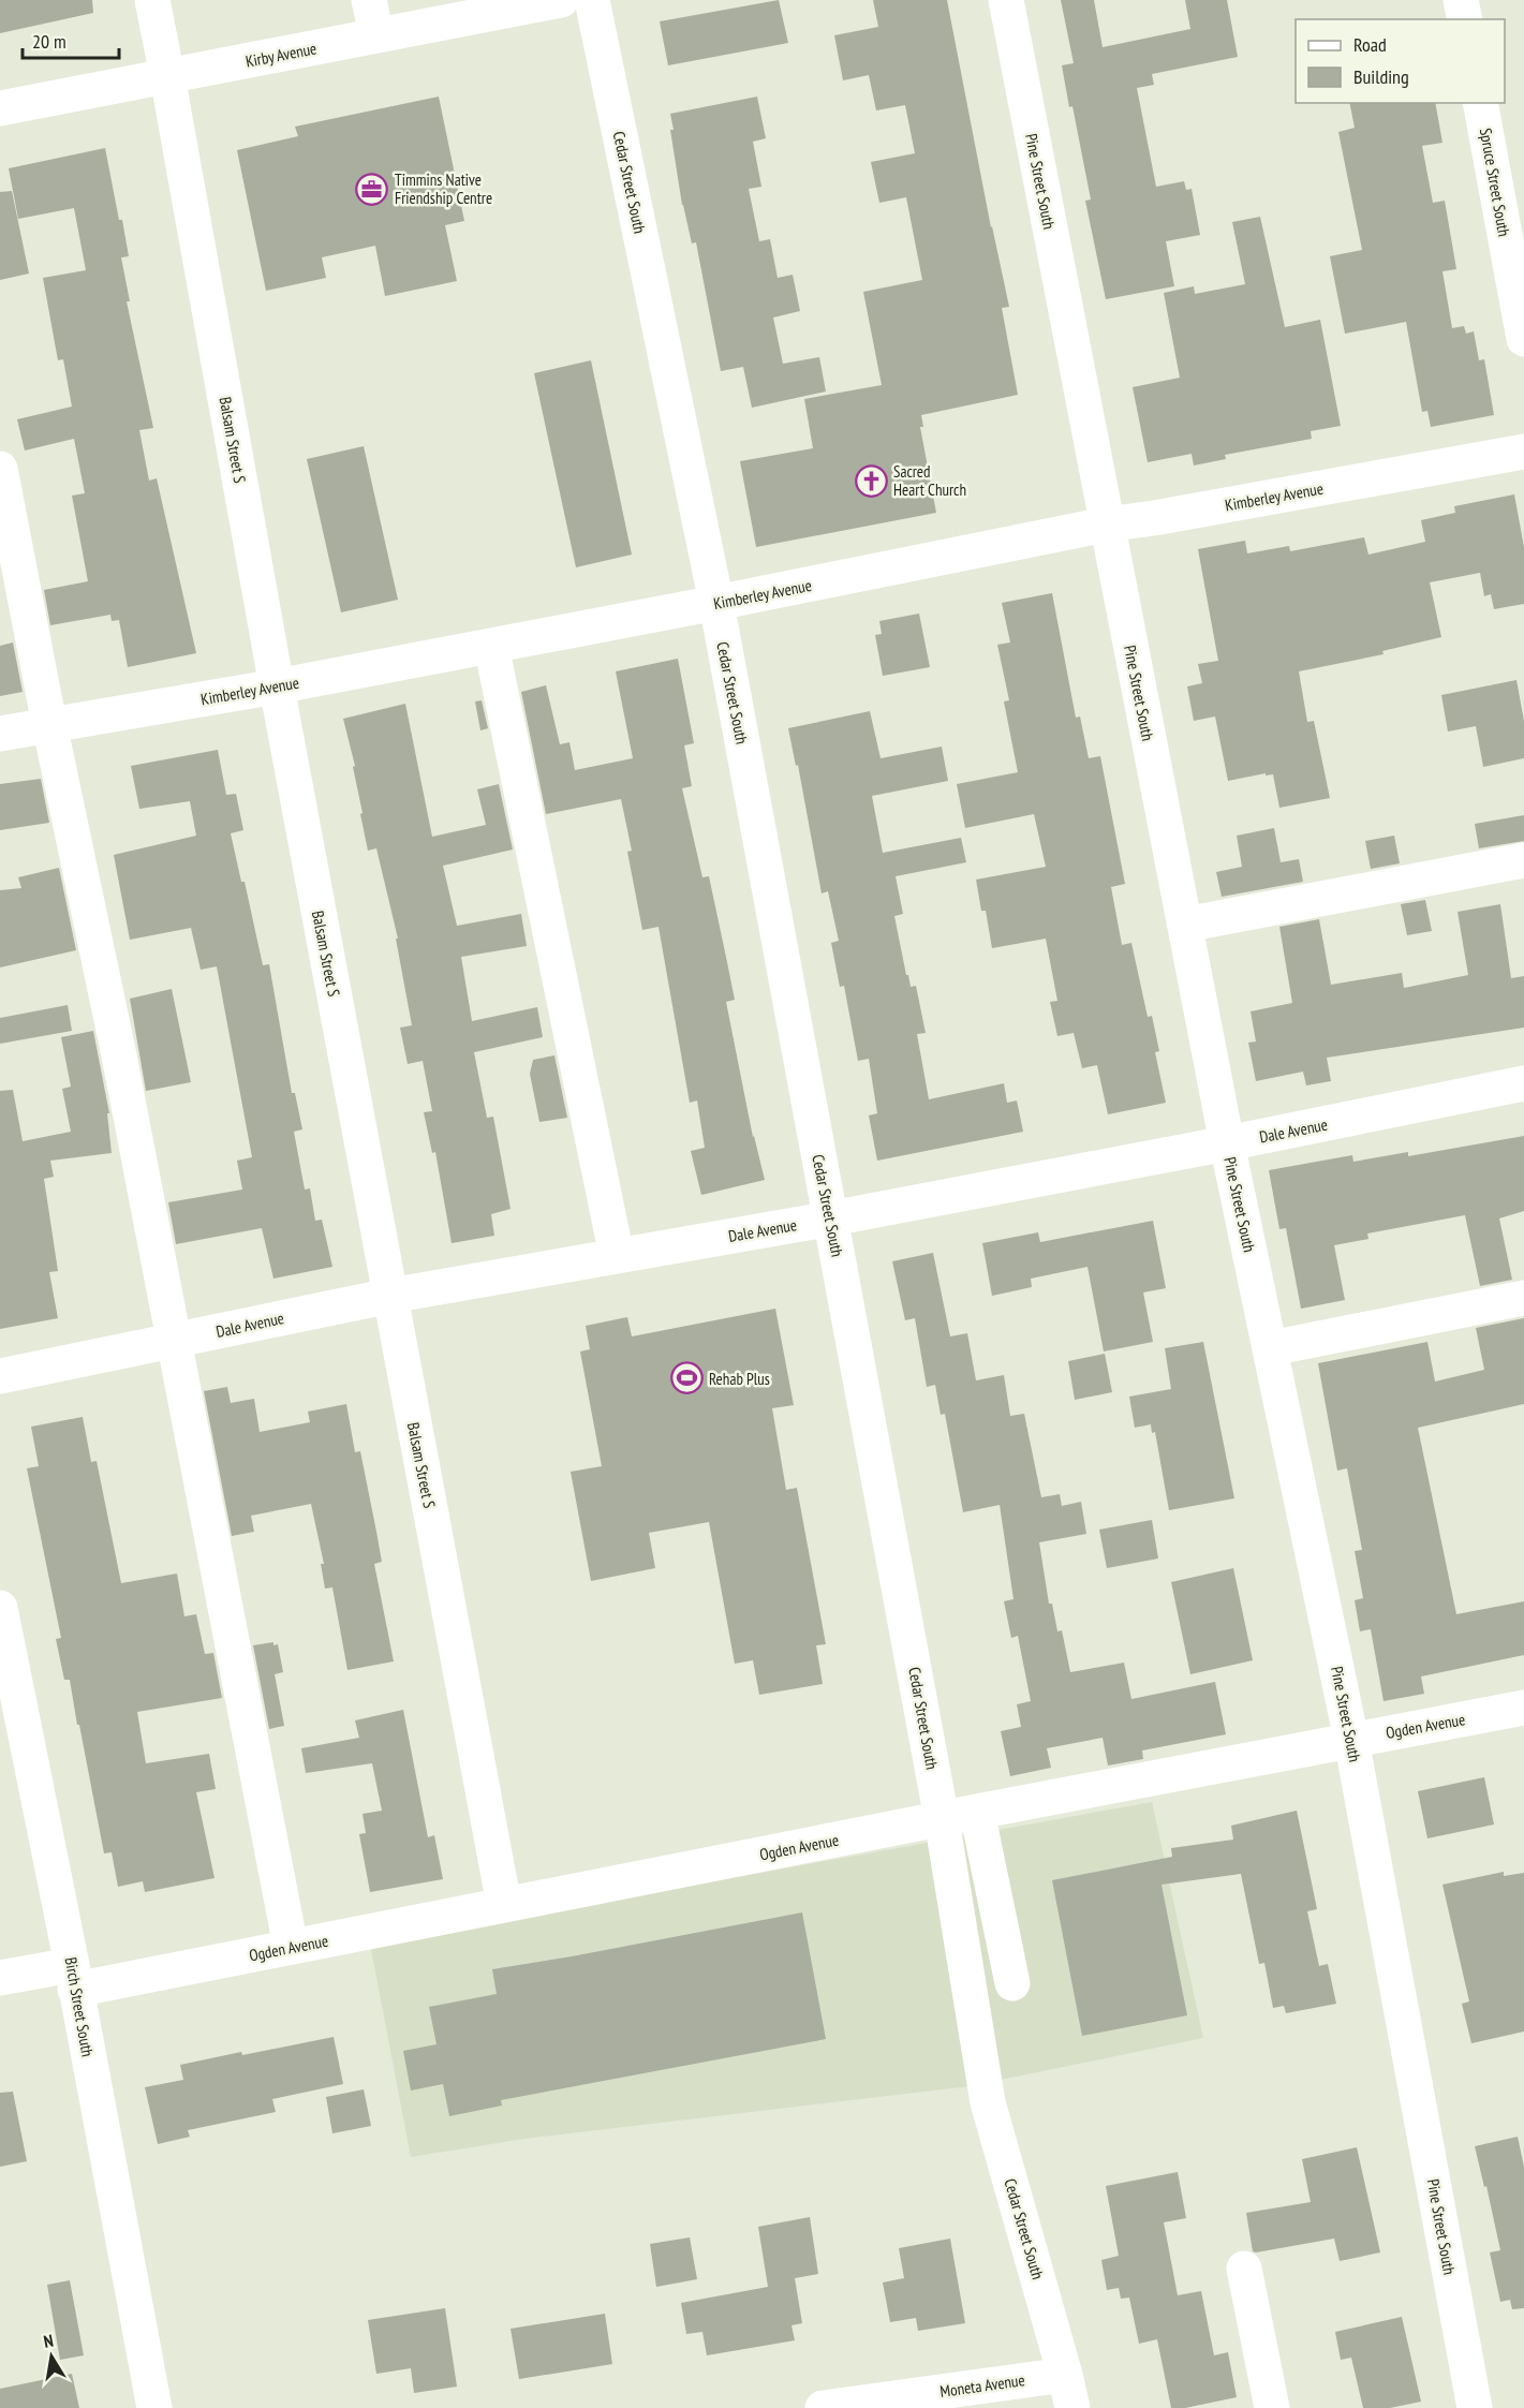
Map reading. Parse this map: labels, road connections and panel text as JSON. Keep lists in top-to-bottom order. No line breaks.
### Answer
{"streets":{"street":["Kirby Avenue","Pine Street South","Cedar Street South","Spruce Street South","Balsam Street S","Kimberley Avenue","Dale Avenue","Ogden Avenue","Birch Street South","Moneta Avenue"]},"crossings":[["Kirby Avenue","Balsam Street S"],["Pine Street South","Kimberley Avenue"],["Pine Street South","Dale Avenue"],["Pine Street South","Ogden Avenue"],["Cedar Street South","Kimberley Avenue"],["Cedar Street South","Dale Avenue"],["Cedar Street South","Ogden Avenue"],["Cedar Street South","Moneta Avenue"],["Balsam Street S","Kimberley Avenue"],["Balsam Street S","Dale Avenue"],["Balsam Street S","Ogden Avenue"],["Ogden Avenue","Birch Street South"]],"places":{"office":["Timmins Native Friendship Centre"],"church":["Sacred Heart Church"],"sports":["Rehab Plus"]},"legend":["Road","Building"],"scale_bar":"20 m","north":"top"}
